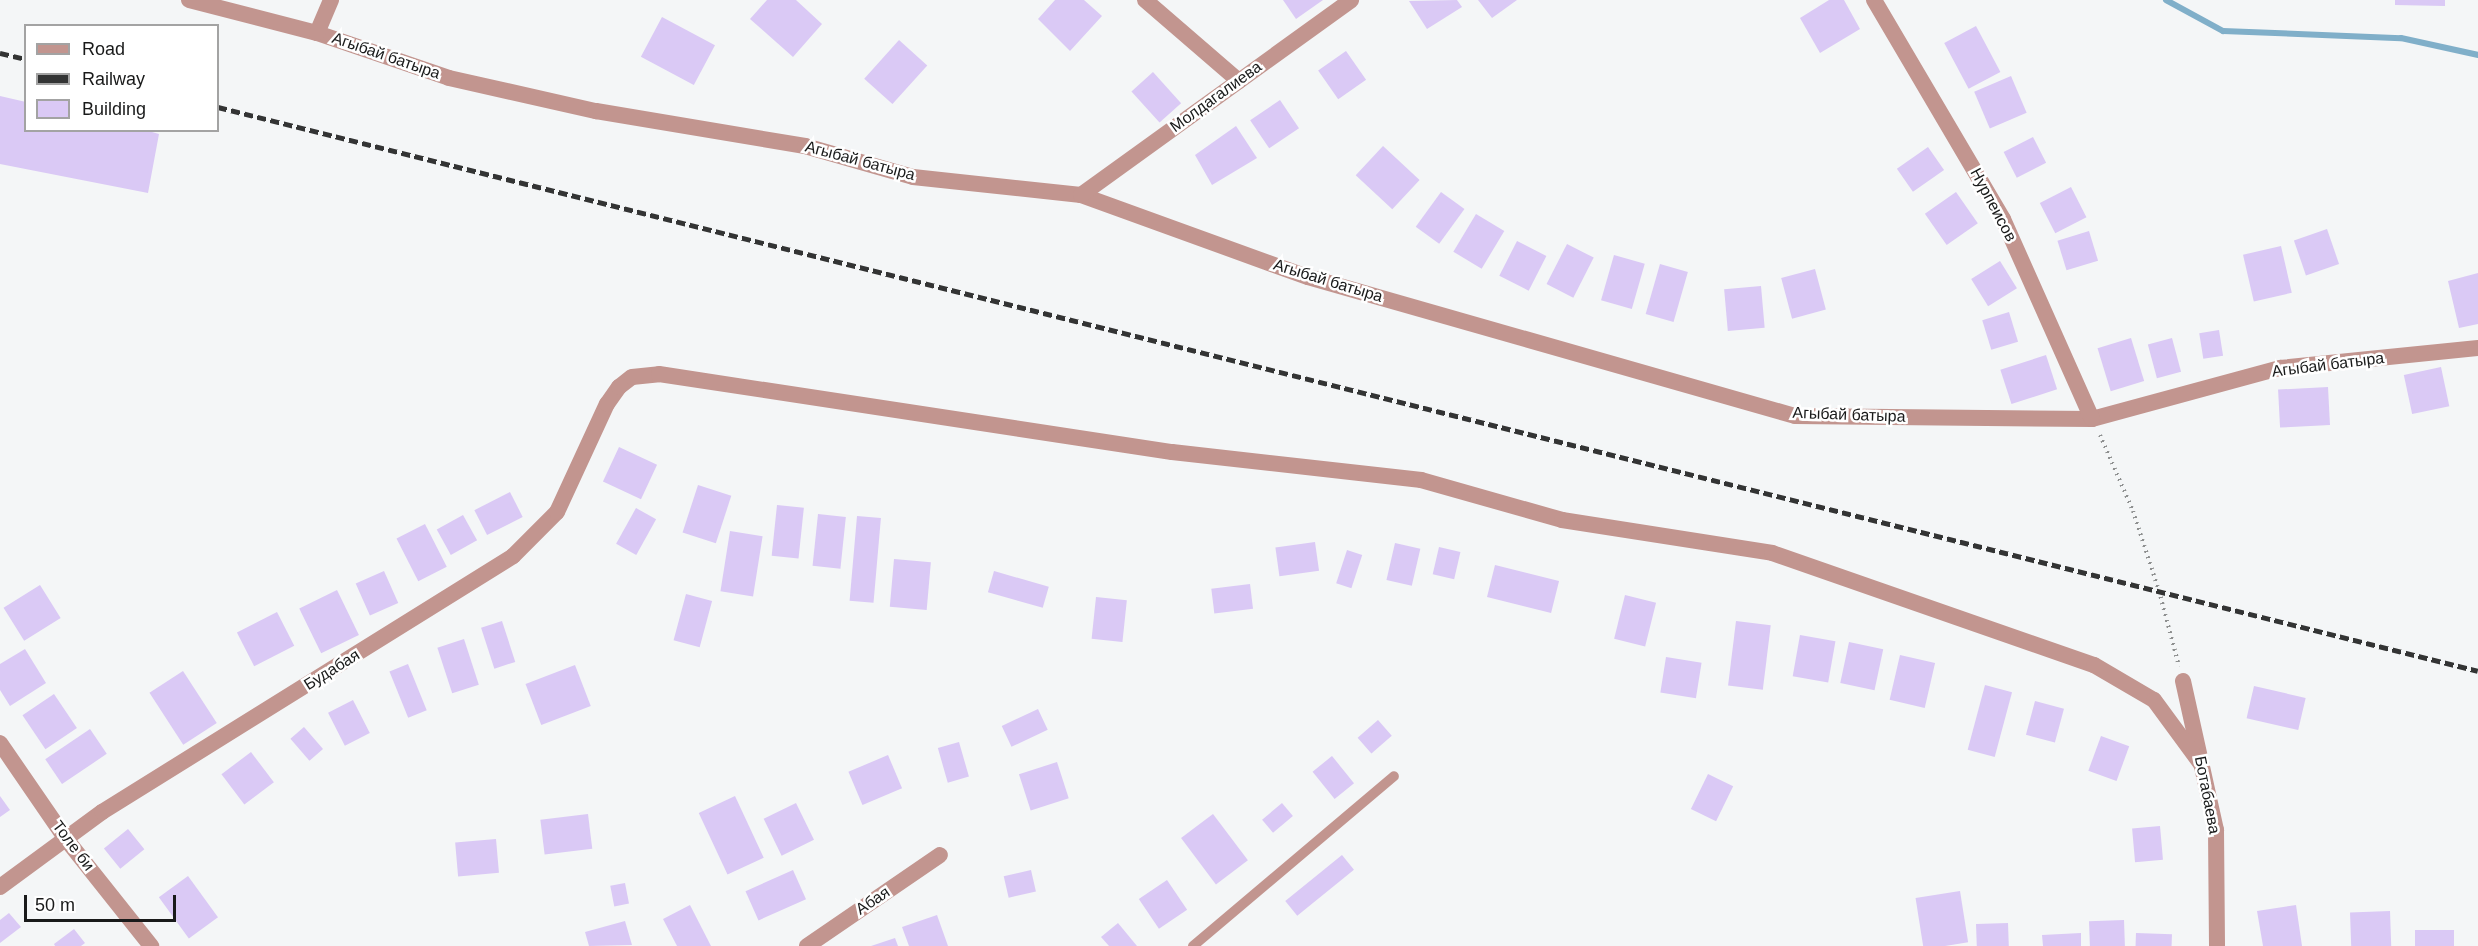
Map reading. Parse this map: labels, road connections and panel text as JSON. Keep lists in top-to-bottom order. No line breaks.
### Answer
{"streets":{"street":["Агыбай батыра","Молдагалиева","Нурпеисов","Будабая","Ботабаева","Толе би","Абая"]},"crossings":[["Агыбай батыра","Молдагалиева"],["Агыбай батыра","Нурпеисов"],["Будабая","Ботабаева"],["Будабая","Толе би"]],"legend":["Road","Railway","Building"],"scale_bar":"50 m"}
